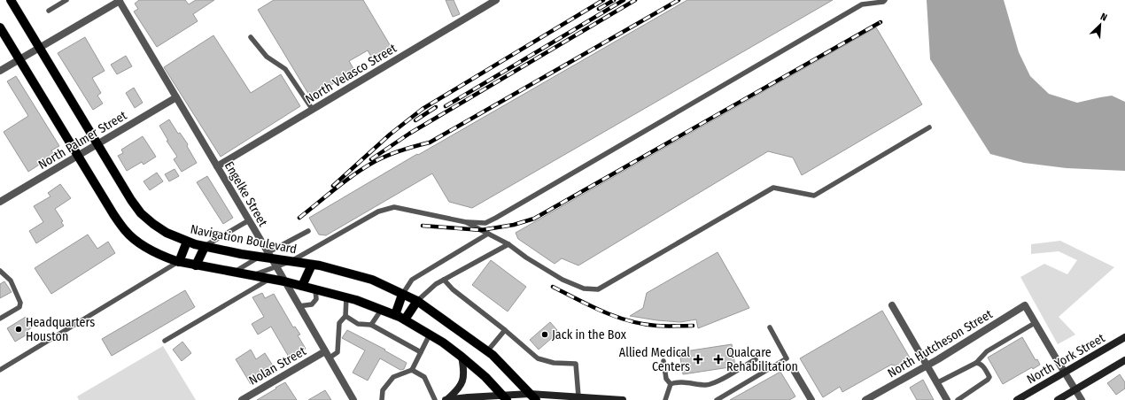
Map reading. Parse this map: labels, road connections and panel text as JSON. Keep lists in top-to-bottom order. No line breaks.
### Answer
{"streets":{"main road":["Navigation Boulevard","North York Street"],"street":["North Velasco Street","North Palmer Street","Engelke Street","North Hutcheson Street","Nolan Street"]},"crossings":[["North Velasco Street","Engelke Street"],["North Palmer Street","Engelke Street"],["North Palmer Street","Navigation Boulevard"],["Engelke Street","Navigation Boulevard"],["Engelke Street","Nolan Street"]],"places":{"other":["Headquarters Houston","Jack in the Box"],"health":["Allied Medical Centers","Qualcare Rehabilitation"]},"north":"top right"}
